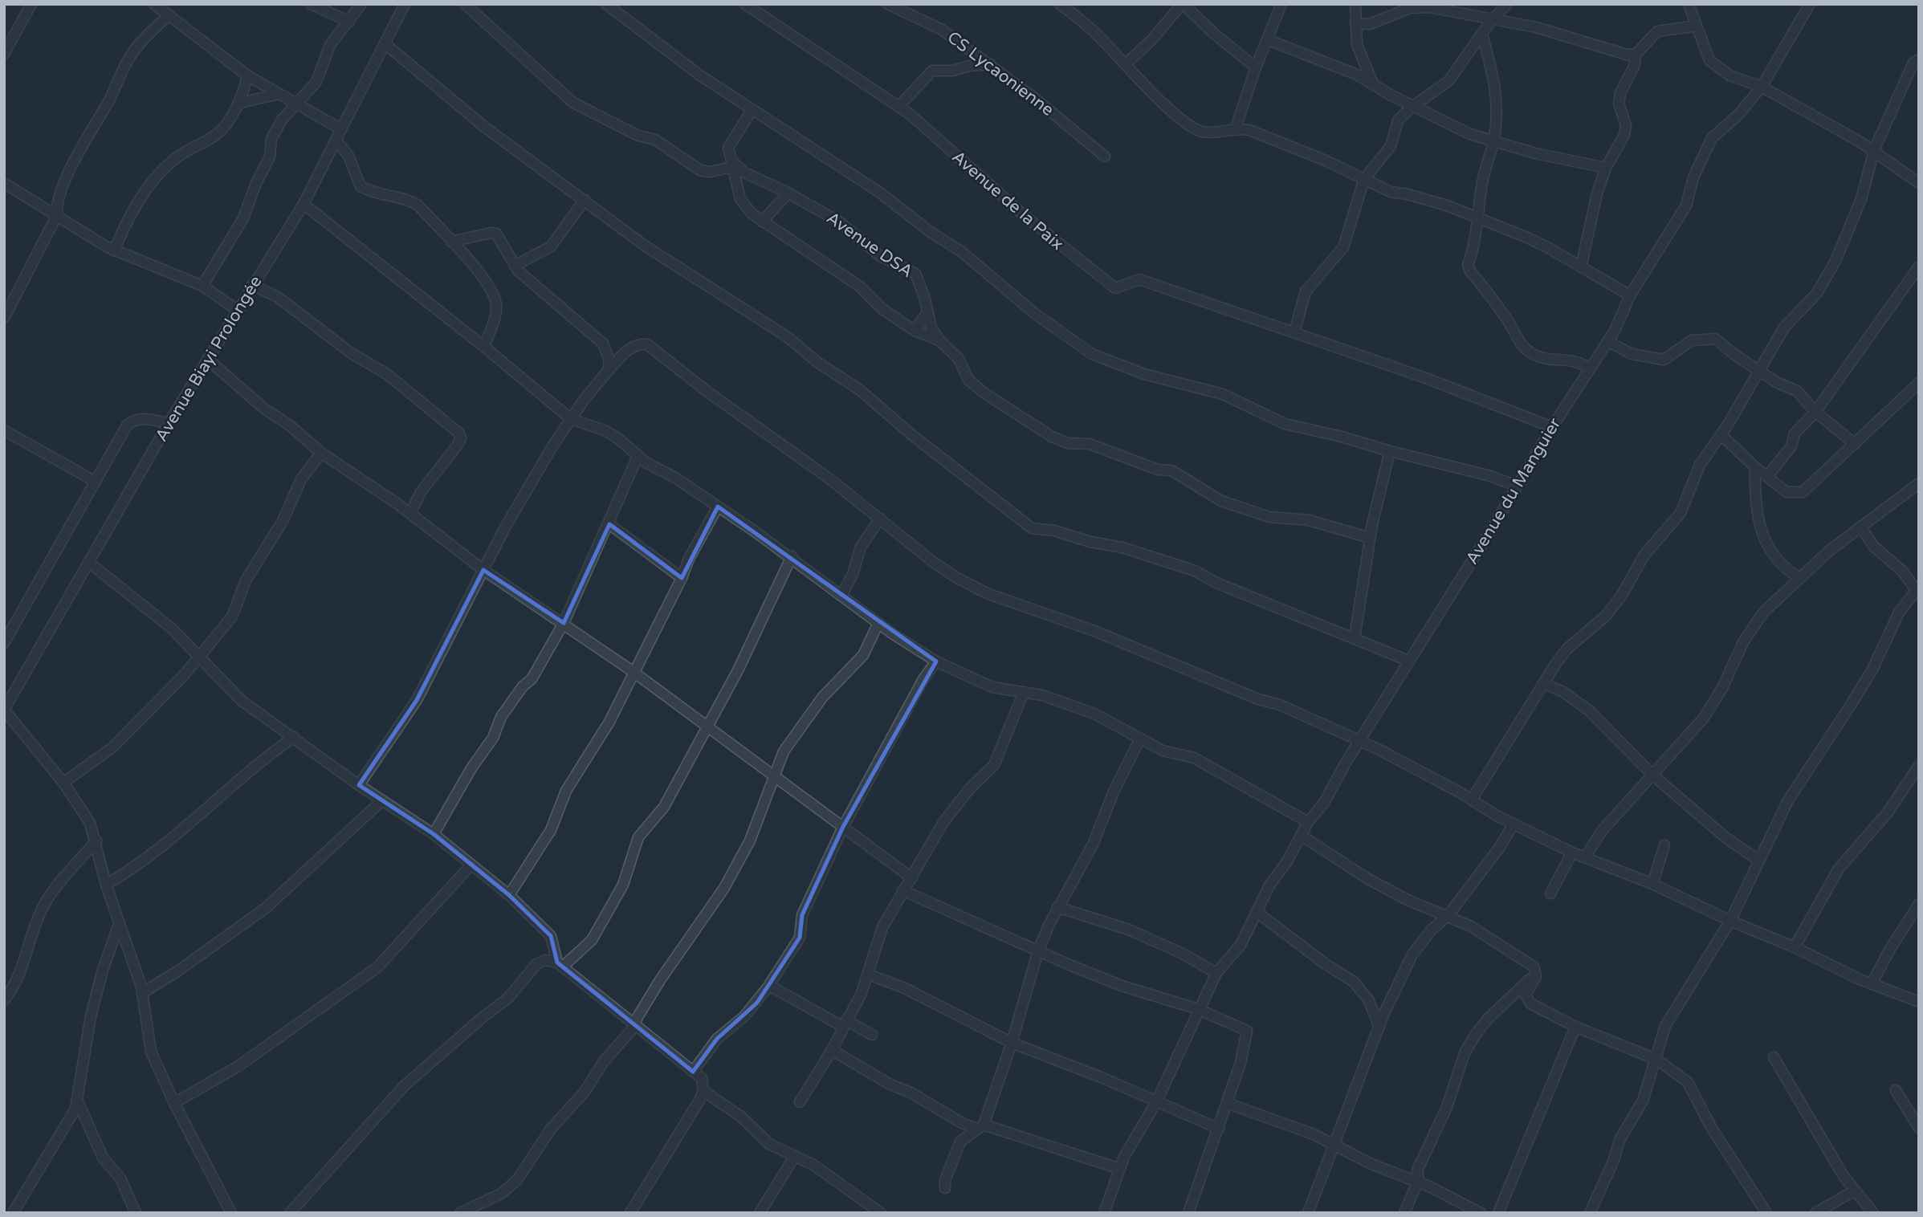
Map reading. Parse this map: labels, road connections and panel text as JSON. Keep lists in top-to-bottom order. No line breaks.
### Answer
{"streets":{"street":["CS Lycaonienne","Avenue de la Paix","Avenue DSA","Avenue Biayi Prolongée","Avenue du Manguier"]},"crossings":[["Avenue de la Paix","Avenue du Manguier"]]}
